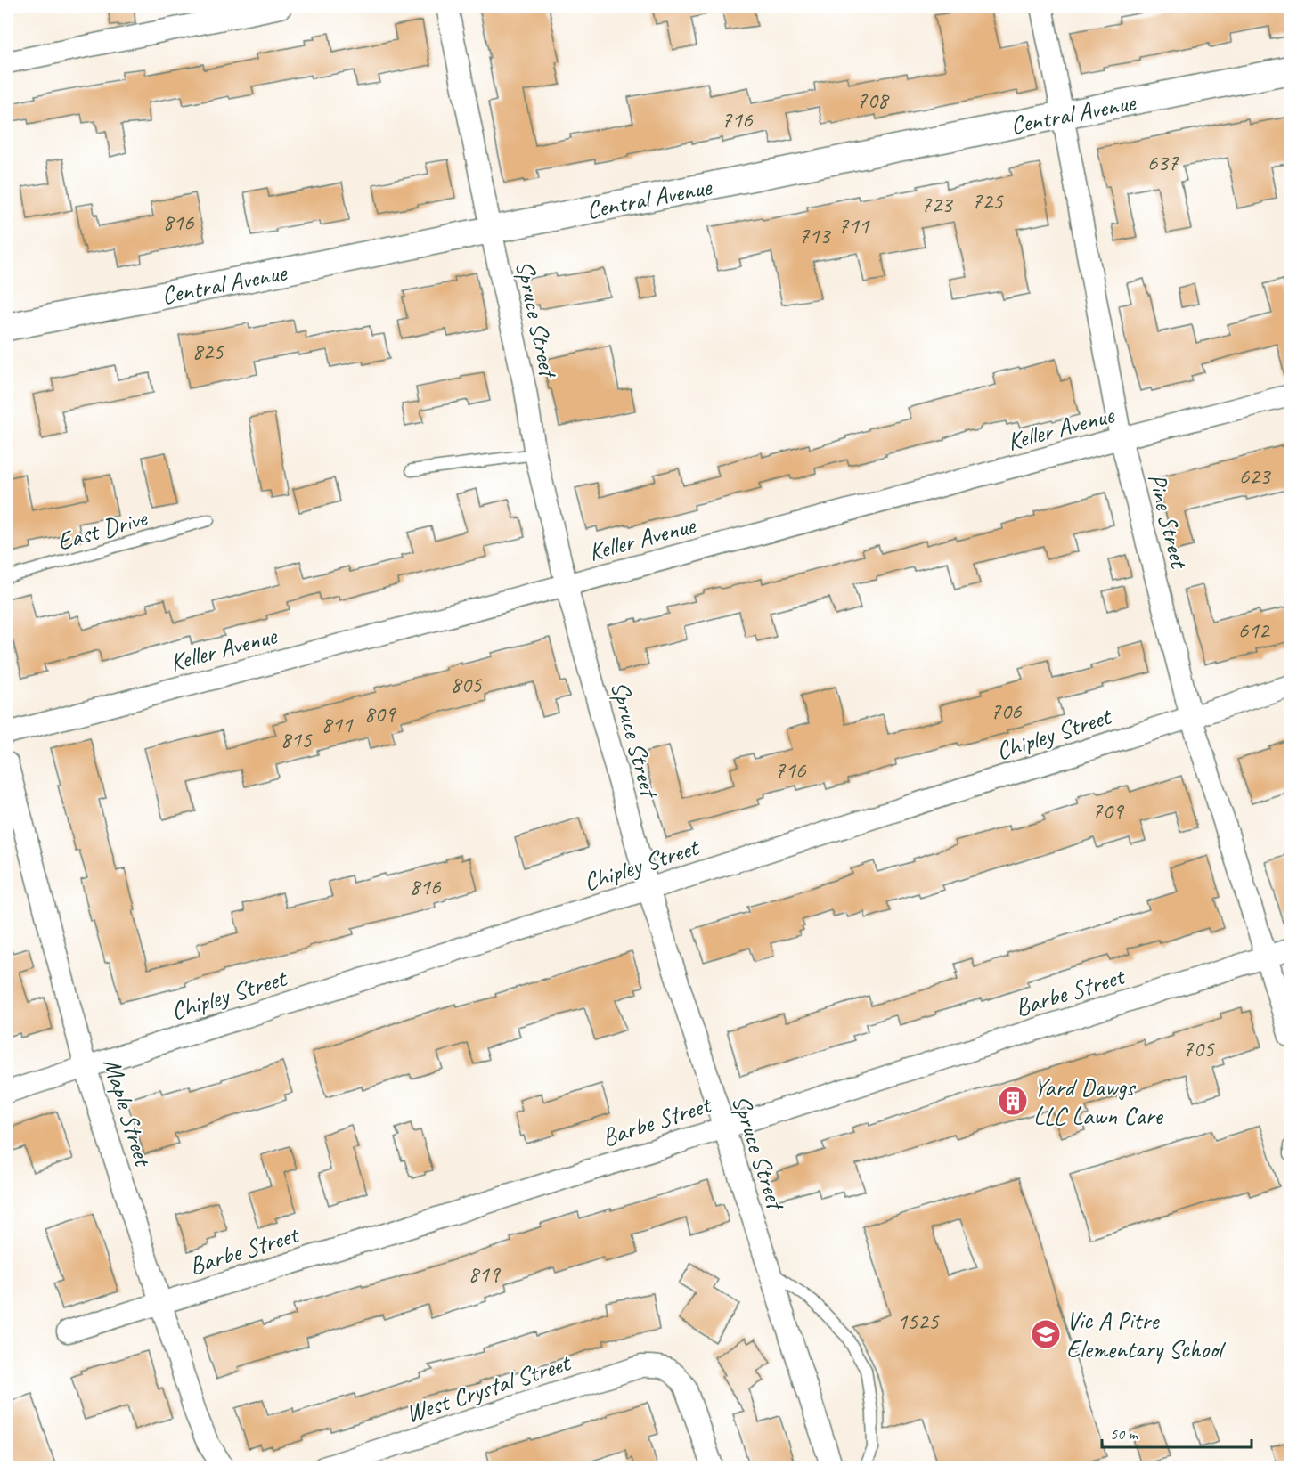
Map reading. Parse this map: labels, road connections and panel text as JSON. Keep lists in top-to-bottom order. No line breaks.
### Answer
{"streets":{"street":["Central Avenue","Spruce Street","Keller Avenue","Pine Street","Chipley Street","Barbe Street","Maple Street","West Crystal Street"],"lane":["East Drive"]},"crossings":[["Central Avenue","Spruce Street"],["Central Avenue","Pine Street"],["Spruce Street","Keller Avenue"],["Spruce Street","Chipley Street"],["Spruce Street","Barbe Street"],["Keller Avenue","Pine Street"],["Pine Street","Chipley Street"],["Pine Street","Barbe Street"],["Chipley Street","Maple Street"],["Barbe Street","Maple Street"]],"places":{"building":["Yard Dawgs LLC Lawn Care"],"school or university":["Vic A Pitre Elementary School"]},"house_numbers":["708","716","637","725","723","816","711","713","825","623","612","805","706","809","811","815","716","709","816","705","819","1525"],"scale_bar":"50 m"}
